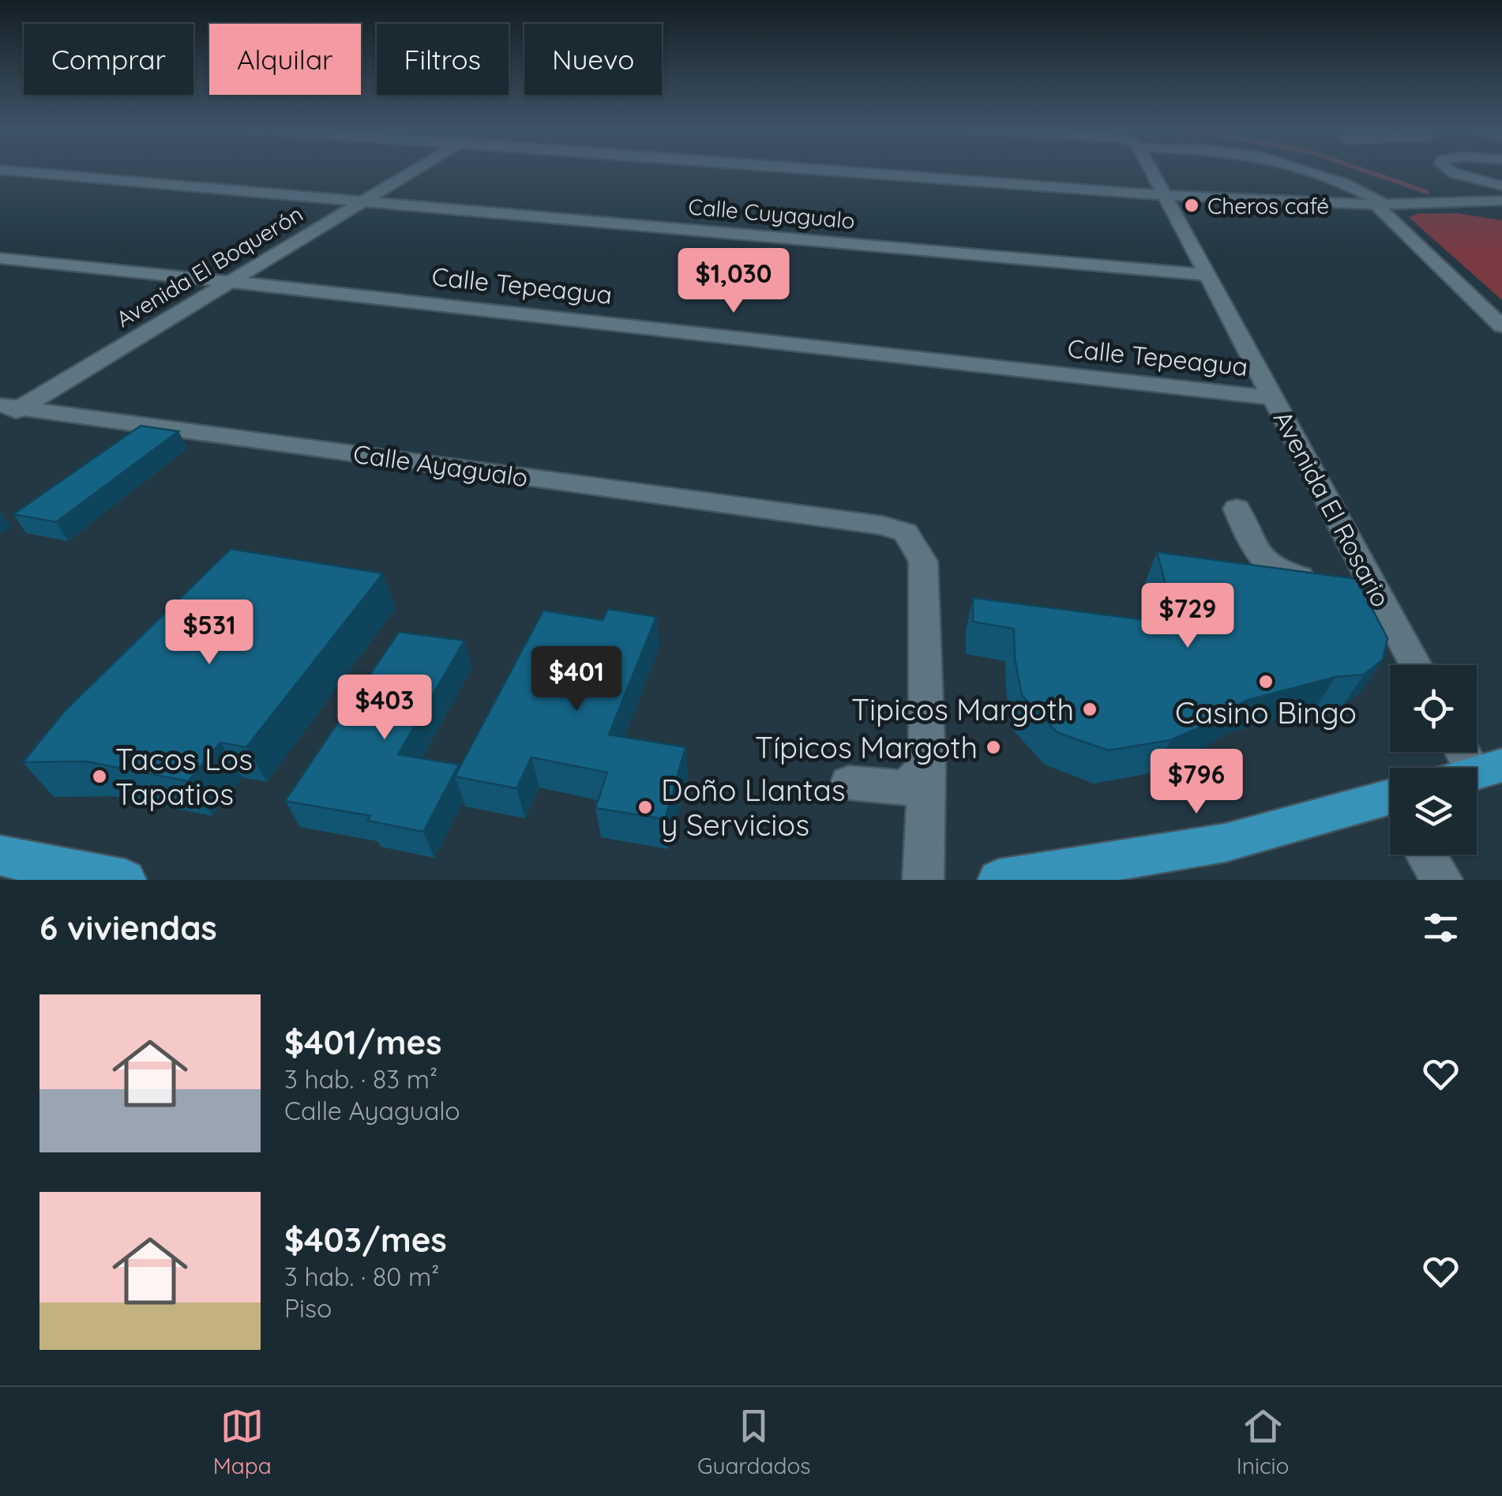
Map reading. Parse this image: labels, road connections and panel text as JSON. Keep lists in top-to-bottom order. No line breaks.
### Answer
{"streets":{"street":["Calle Cuyagualo","Avenida El Boquerón","Calle Tepeagua","Calle Ayagualo","Avenida El Rosario"]},"crossings":[["Calle Cuyagualo","Avenida El Boquerón"],["Calle Cuyagualo","Avenida El Rosario"],["Avenida El Boquerón","Calle Tepeagua"],["Avenida El Boquerón","Calle Ayagualo"],["Calle Tepeagua","Avenida El Rosario"]],"places":["Cheros café","Casino Bingo","Tipicos Margoth","Típicos Margoth","Tacos Los Tapatios","Doño Llantas y Servicios"],"page":{"chip":["Comprar","Alquilar","Filtros","Nuevo"],"price":["$1,030","$729","$531","$401","$403","$796"],"heading":"6 viviendas","list":[{"name":"$401/mes","note":"3 hab. · 83 m² · Calle Ayagualo"},{"name":"$403/mes","note":"3 hab. · 80 m² · Piso"}],"tabs":["Mapa","Guardados","Inicio"]}}
